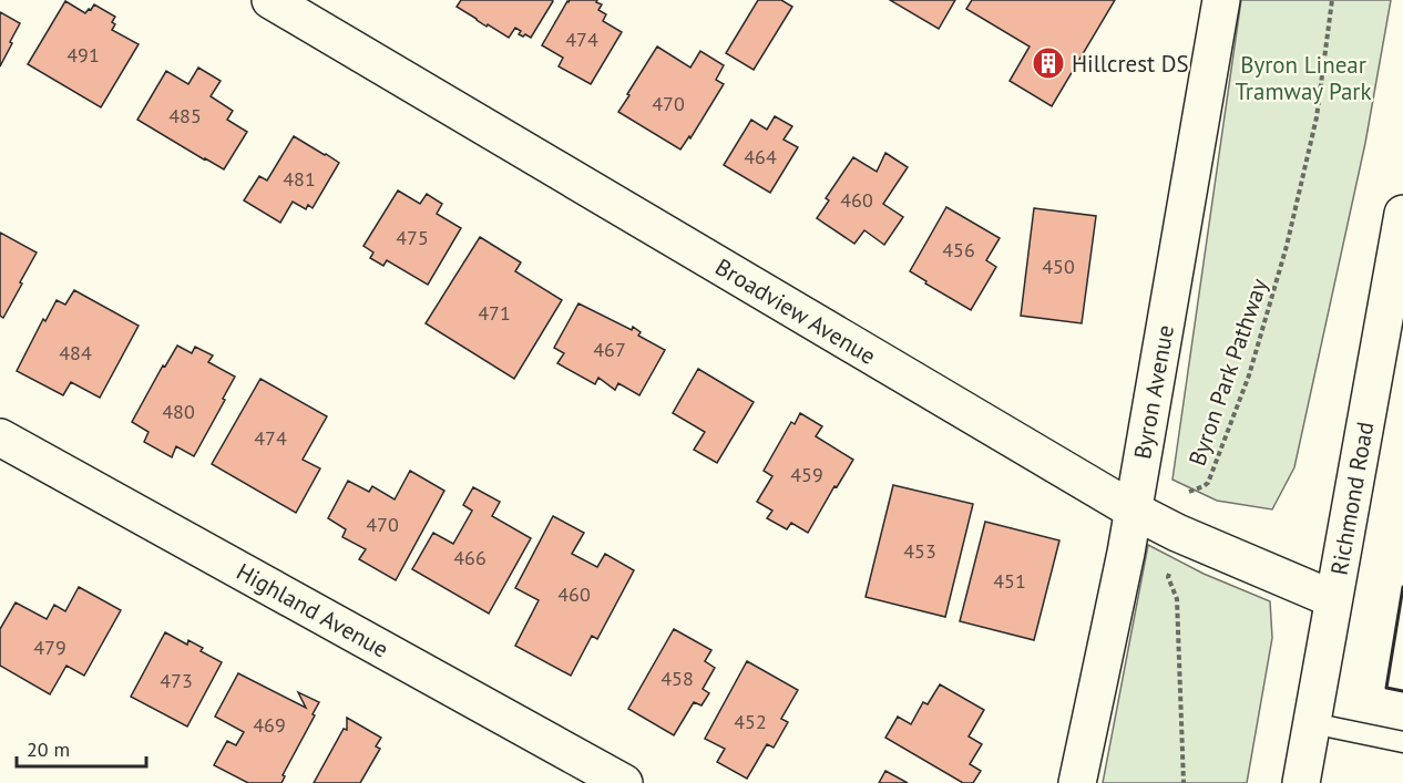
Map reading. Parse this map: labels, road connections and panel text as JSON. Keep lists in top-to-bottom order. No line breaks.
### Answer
{"streets":{"street":["Broadview Avenue","Byron Avenue","Richmond Road","Highland Avenue"],"path":["Byron Park Pathway"]},"crossings":[["Broadview Avenue","Byron Park Pathway"],["Broadview Avenue","Byron Avenue"],["Broadview Avenue","Richmond Road"]],"parks":["Byron Linear Tramway Park"],"places":{"building":["Hillcrest DS"]},"house_numbers":["474","491","470","485","464","481","460","475","456","450","471","467","484","480","474","459","470","453","466","451","460","479","458","473","452","469"],"scale_bar":"20 m"}
